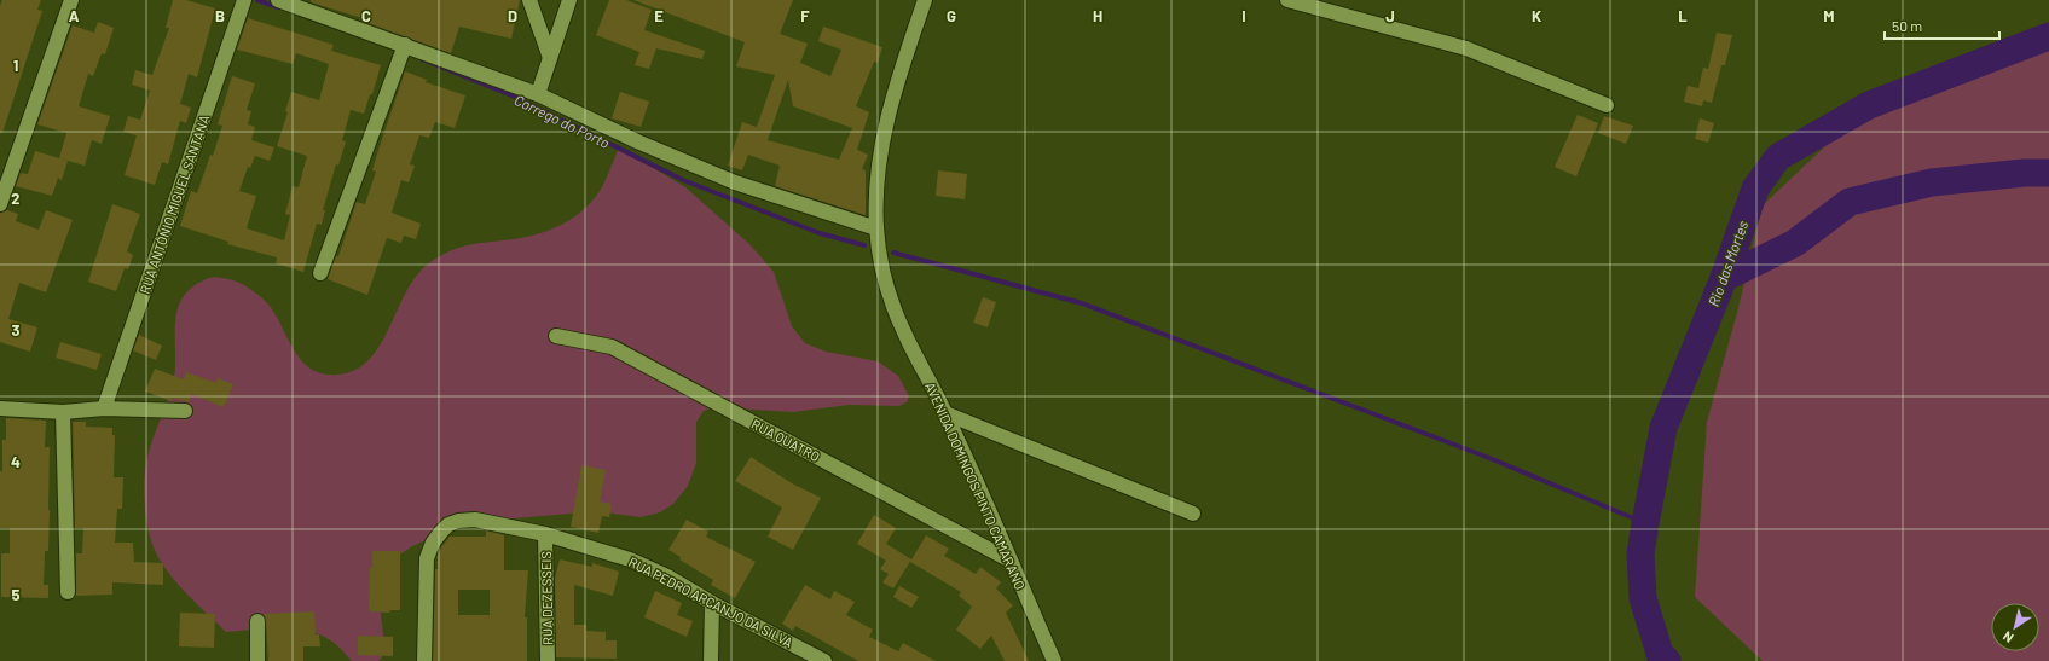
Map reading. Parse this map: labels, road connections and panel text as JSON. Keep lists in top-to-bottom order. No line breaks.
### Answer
{"streets":{"street":["RUA ANTÔNIO MIGUEL SANTANA","RUA QUATRO","AVENIDA DOMINGOS PINTO CAMARANO","RUA DEZESSEIS","RUA PEDRO ARCANJO DA SILVA"]},"crossings":[["RUA QUATRO","AVENIDA DOMINGOS PINTO CAMARANO"],["RUA DEZESSEIS","RUA PEDRO ARCANJO DA SILVA"]],"water":["Corrego do Porto","Rio das Mortes"],"scale_bar":"50 m","north":"bottom left","grid":{"columns":["A","B","C","D","E","F","G","H","I","J","K","L","M"],"rows":["1","2","3","4","5"]}}
